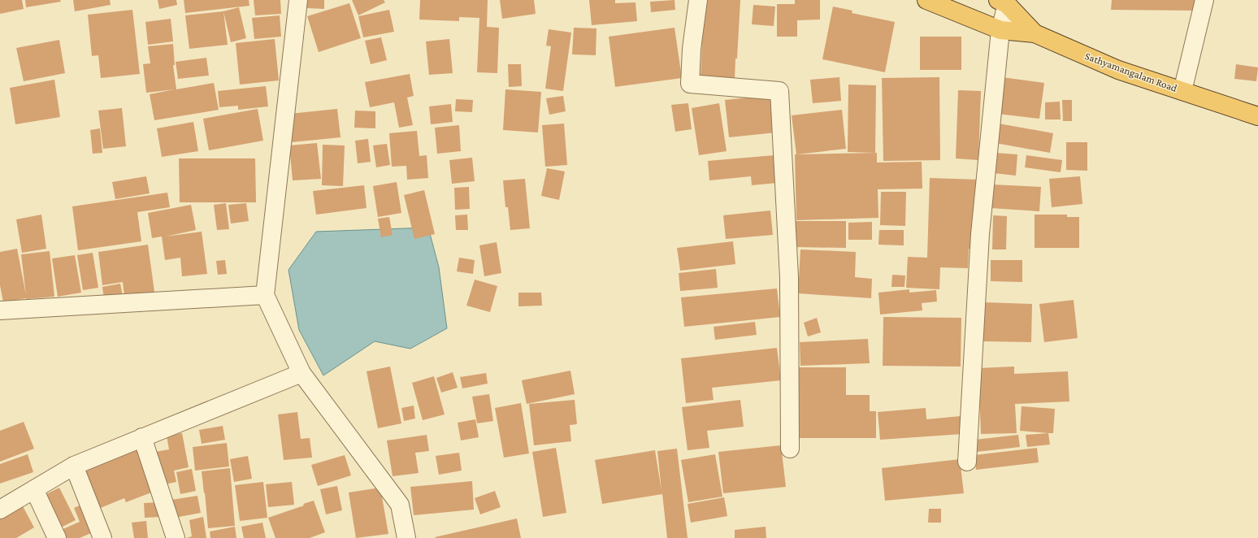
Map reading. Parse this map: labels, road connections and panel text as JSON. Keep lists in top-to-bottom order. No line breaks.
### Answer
{"streets":{"highway":["Sathyamangalam Road"]}}
